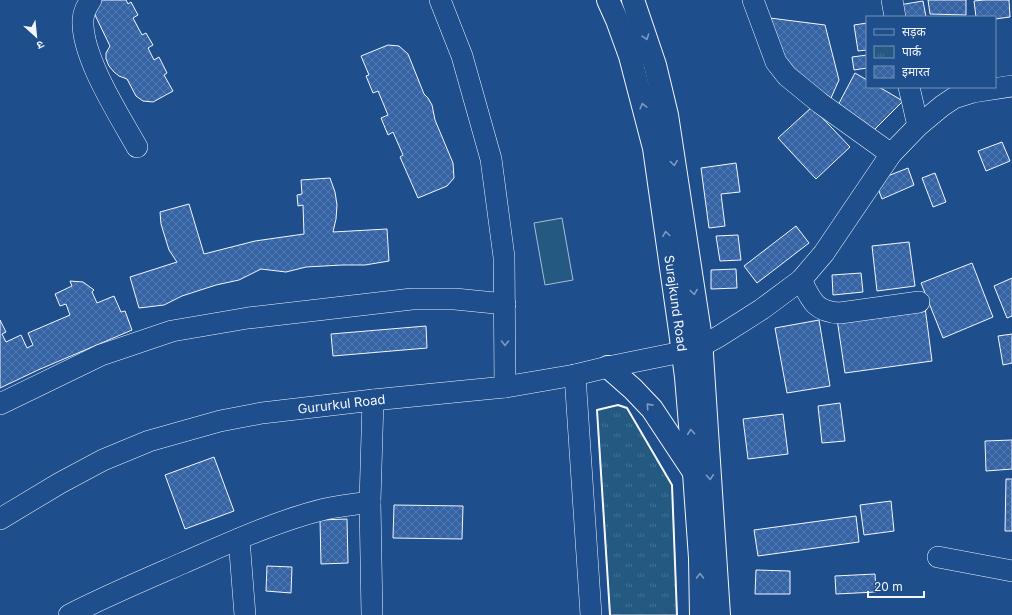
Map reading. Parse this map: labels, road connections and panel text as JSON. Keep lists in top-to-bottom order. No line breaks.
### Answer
{"streets":{"main road":["Surajkund Road"],"street":["Gururkul Road"]},"crossings":[["Surajkund Road","Gururkul Road"]],"legend":["सड़क","पार्क","इमारत"],"scale_bar":"20 m","north":"bottom right"}
